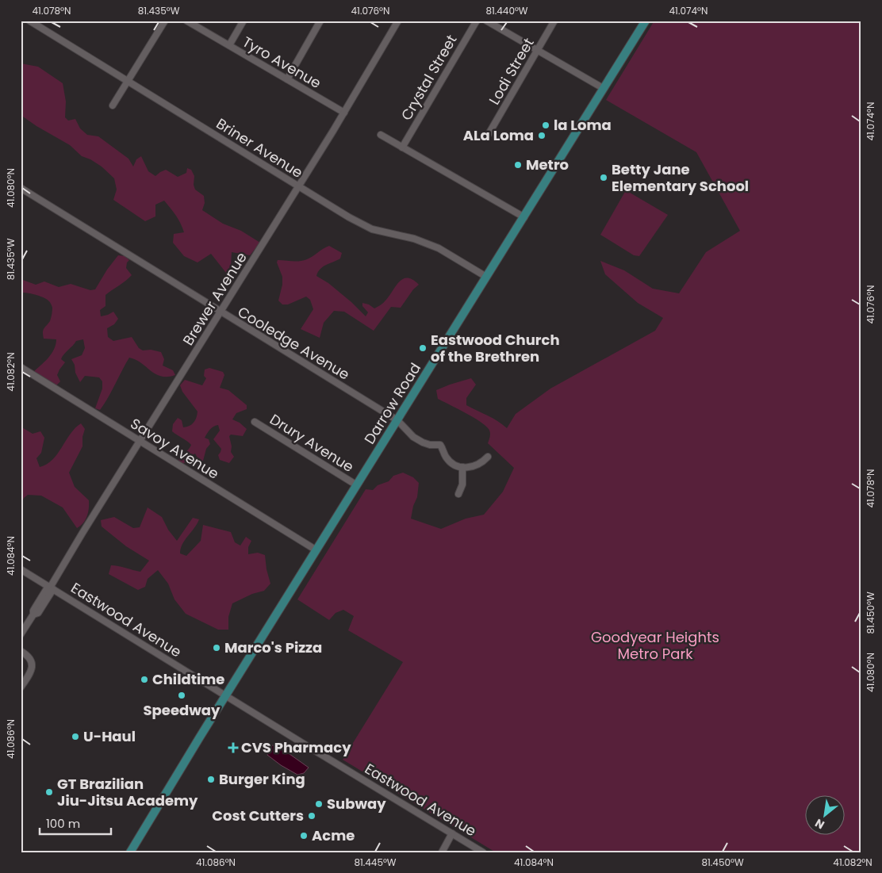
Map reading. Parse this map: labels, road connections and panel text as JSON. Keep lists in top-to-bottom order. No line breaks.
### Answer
{"streets":{"main road":["Darrow Road"],"street":["Tyro Avenue","Lodi Street","Crystal Street","Briner Avenue","Brewer Avenue","Cooledge Avenue","Drury Avenue","Savoy Avenue","Eastwood Avenue"]},"crossings":[["Tyro Avenue","Brewer Avenue"],["Briner Avenue","Brewer Avenue"],["Briner Avenue","Darrow Road"],["Brewer Avenue","Cooledge Avenue"],["Brewer Avenue","Savoy Avenue"],["Brewer Avenue","Eastwood Avenue"],["Cooledge Avenue","Darrow Road"],["Darrow Road","Drury Avenue"],["Darrow Road","Savoy Avenue"],["Darrow Road","Eastwood Avenue"]],"parks":["Goodyear Heights Metro Park"],"places":{"other":["la Loma","ALa Loma","Metro","Betty Jane Elementary School","Eastwood Church of the Brethren","Marco's Pizza","Childtime","Speedway","U-Haul","Burger King","GT Brazilian Jiu-Jitsu Academy","Subway","Cost Cutters","Acme"],"health":["CVS Pharmacy"]},"scale_bar":"100 m","north":"bottom left","coordinates":["41.078°N","81.435°W","41.076°N","81.440°W","41.074°N","41.080°N","41.082°N","41.084°N","81.450°W","41.086°N","81.445°W"]}
